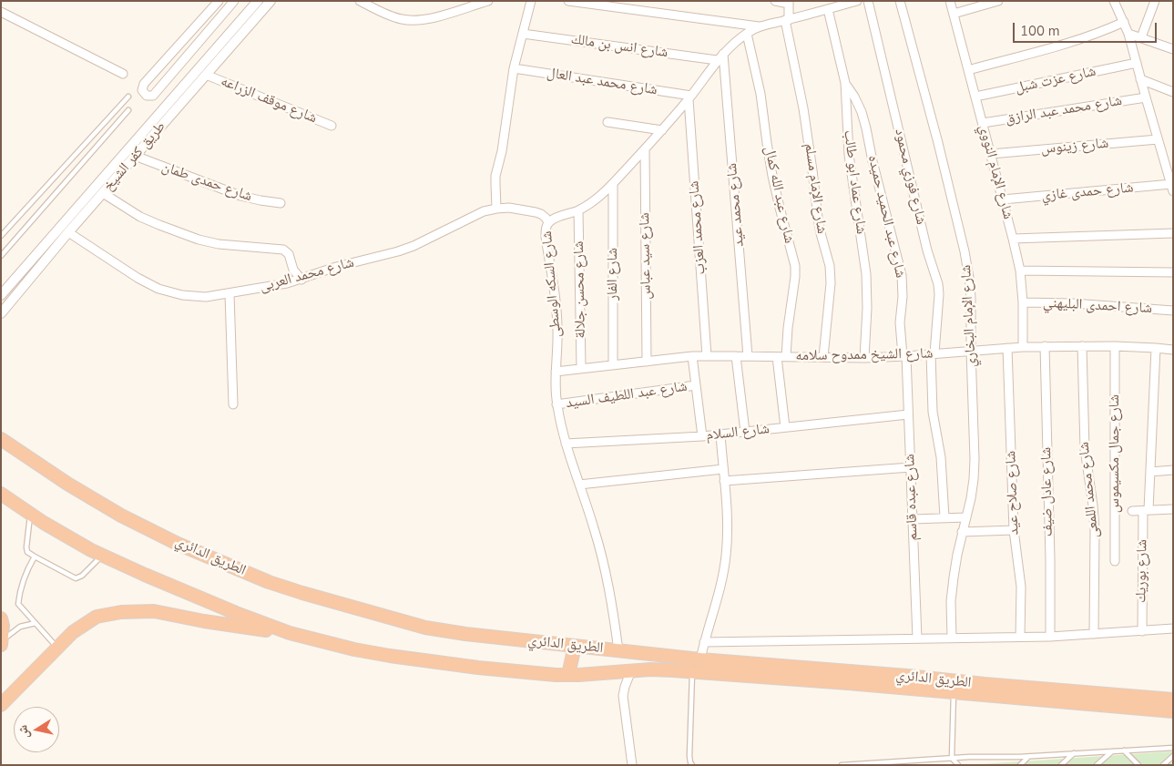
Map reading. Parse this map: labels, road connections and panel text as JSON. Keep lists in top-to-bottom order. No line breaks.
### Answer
{"streets":{"highway":["الطريق الدائري"],"street":["شارع انس بن مالك","شارع عزت شبل","شارع محمد عبد العال","شارع موقف الزراعه","شارع محمد عبد الرازق","شارع زينوس","طريق كفر الشيخ","شارع الإمام النووي","شارع فوزي محمود","شارع حمدى طمان","شارع عماد ابو طالب","شارع الإمام مسلم","شارع حمدى غازي","شارع عبد الله كمال","شارع محمد عيد","شارع عبد الحميد حميده","شارع محمد العزب","شارع سيد عباس","شارع الفار","شارع محمد العربى","شارع السكه الوسطى","شارع محسن جلالة","شارع احمدى البليهني","شارع الإمام البخاري","شارع الشيخ ممدوح سلامه","شارع عبد اللطيف السيد","شارع السلام","شارع جمال مكسيموس","شارع محمد اللمعى","شارع عادل ضيف","شارع صلاح عيد","شارع عبده قاسم","شارع بوريك"]},"crossings":[["شارع انس بن مالك","شارع السكه الوسطى"],["شارع عزت شبل","شارع الإمام النووي"],["شارع محمد عبد العال","شارع محمد العزب"],["شارع محمد عبد العال","شارع السكه الوسطى"],["شارع موقف الزراعه","طريق كفر الشيخ"],["شارع محمد عبد الرازق","شارع الإمام النووي"],["شارع زينوس","شارع الإمام النووي"],["طريق كفر الشيخ","شارع حمدى طمان"],["طريق كفر الشيخ","شارع محمد العربى"],["شارع الإمام النووي","شارع حمدى غازي"],["شارع الإمام النووي","شارع احمدى البليهني"],["شارع الإمام النووي","شارع الشيخ ممدوح سلامه"],["شارع فوزي محمود","شارع الشيخ ممدوح سلامه"],["شارع عماد ابو طالب","شارع عبد الحميد حميده"],["شارع عماد ابو طالب","شارع السكه الوسطى"],["شارع عماد ابو طالب","شارع الشيخ ممدوح سلامه"],["شارع الإمام مسلم","شارع السكه الوسطى"],["شارع الإمام مسلم","شارع الشيخ ممدوح سلامه"],["شارع عبد الله كمال","شارع السكه الوسطى"],["شارع عبد الله كمال","شارع الشيخ ممدوح سلامه"],["شارع محمد عيد","شارع السكه الوسطى"],["شارع محمد عيد","شارع الشيخ ممدوح سلامه"],["شارع عبد الحميد حميده","شارع الشيخ ممدوح سلامه"],["شارع عبد الحميد حميده","شارع عبده قاسم"],["شارع محمد العزب","شارع السكه الوسطى"],["شارع محمد العزب","شارع الشيخ ممدوح سلامه"],["شارع سيد عباس","شارع السكه الوسطى"],["شارع سيد عباس","شارع الشيخ ممدوح سلامه"],["شارع الفار","شارع السكه الوسطى"],["شارع الفار","شارع الشيخ ممدوح سلامه"],["شارع محمد العربى","شارع السكه الوسطى"],["شارع السكه الوسطى","شارع محسن جلالة"],["شارع السكه الوسطى","شارع الشيخ ممدوح سلامه"],["شارع السكه الوسطى","شارع عبد اللطيف السيد"],["شارع السكه الوسطى","شارع السلام"],["شارع السكه الوسطى","الطريق الدائري"],["شارع محسن جلالة","شارع الشيخ ممدوح سلامه"],["شارع الإمام البخاري","شارع الشيخ ممدوح سلامه"],["شارع الشيخ ممدوح سلامه","شارع جمال مكسيموس"],["شارع الشيخ ممدوح سلامه","شارع محمد اللمعى"],["شارع الشيخ ممدوح سلامه","شارع عادل ضيف"],["شارع الشيخ ممدوح سلامه","شارع صلاح عيد"],["شارع الشيخ ممدوح سلامه","شارع عبده قاسم"],["شارع الشيخ ممدوح سلامه","شارع بوريك"],["شارع السلام","شارع عبده قاسم"]],"scale_bar":"100 m","north":"left"}
